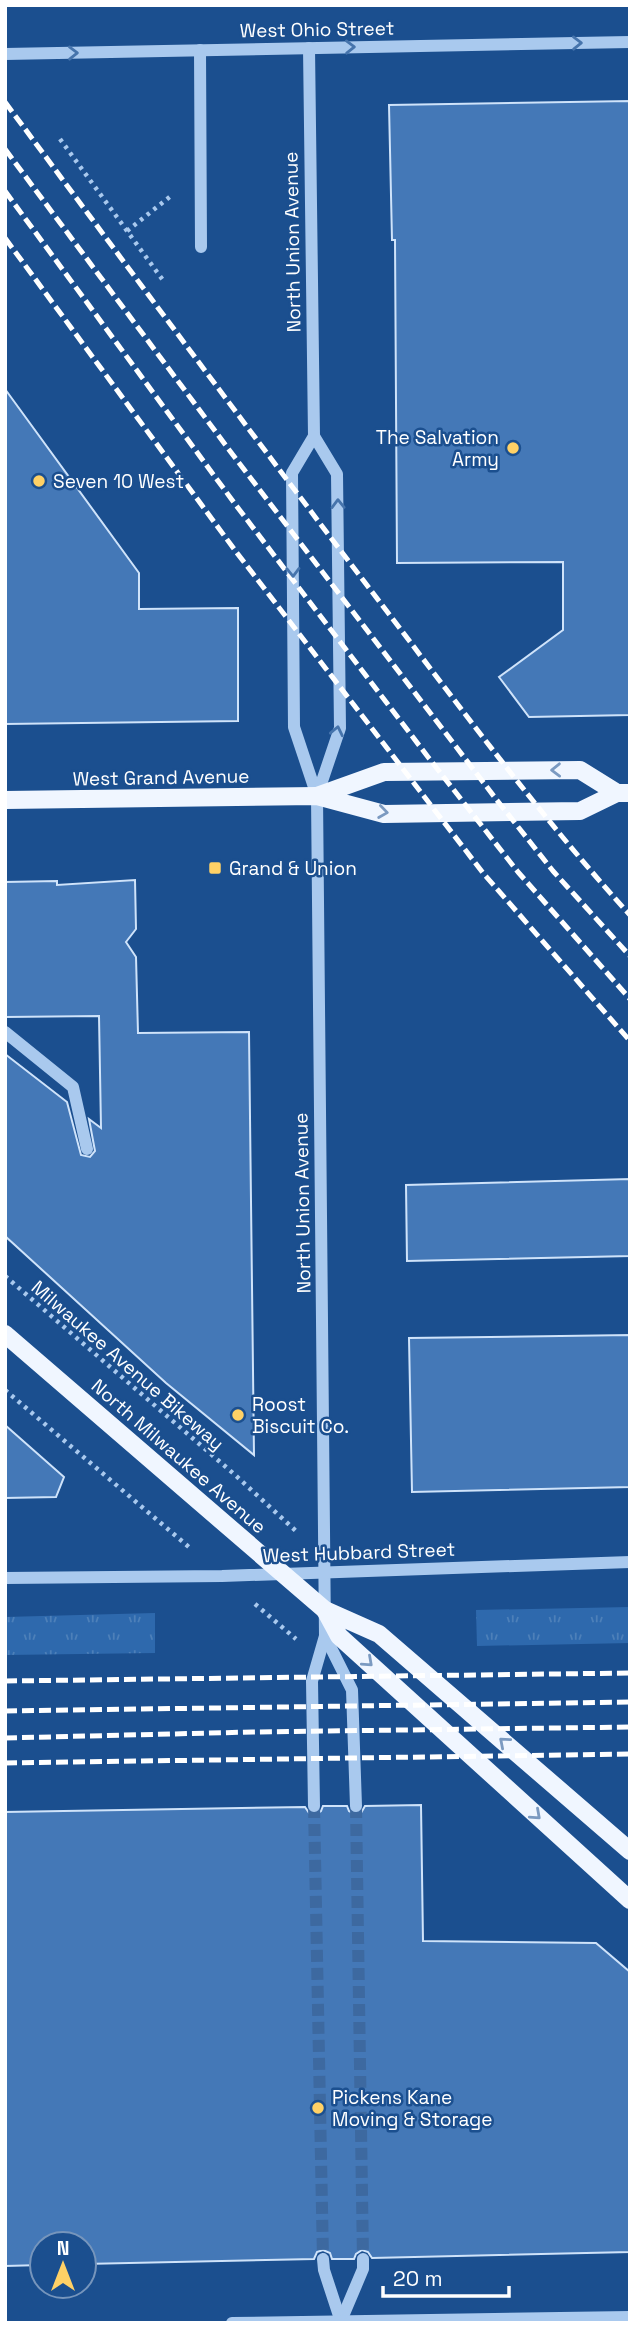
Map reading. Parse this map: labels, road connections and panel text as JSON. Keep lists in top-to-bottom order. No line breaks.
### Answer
{"streets":{"main road":["West Grand Avenue","North Milwaukee Avenue"],"street":["West Ohio Street","North Union Avenue","West Hubbard Street"],"path":["Milwaukee Avenue Bikeway"]},"crossings":[["West Ohio Street","North Union Avenue"],["North Union Avenue","West Grand Avenue"],["North Union Avenue","North Milwaukee Avenue"],["North Union Avenue","West Hubbard Street"],["North Milwaukee Avenue","West Hubbard Street"]],"one_way":["West Ohio Street"],"places":{"other":["The Salvation Army","Seven 10 West","Roost Biscuit Co.","Pickens Kane Moving & Storage"],"transit":["Grand & Union"]},"scale_bar":"20 m","north":"top"}
